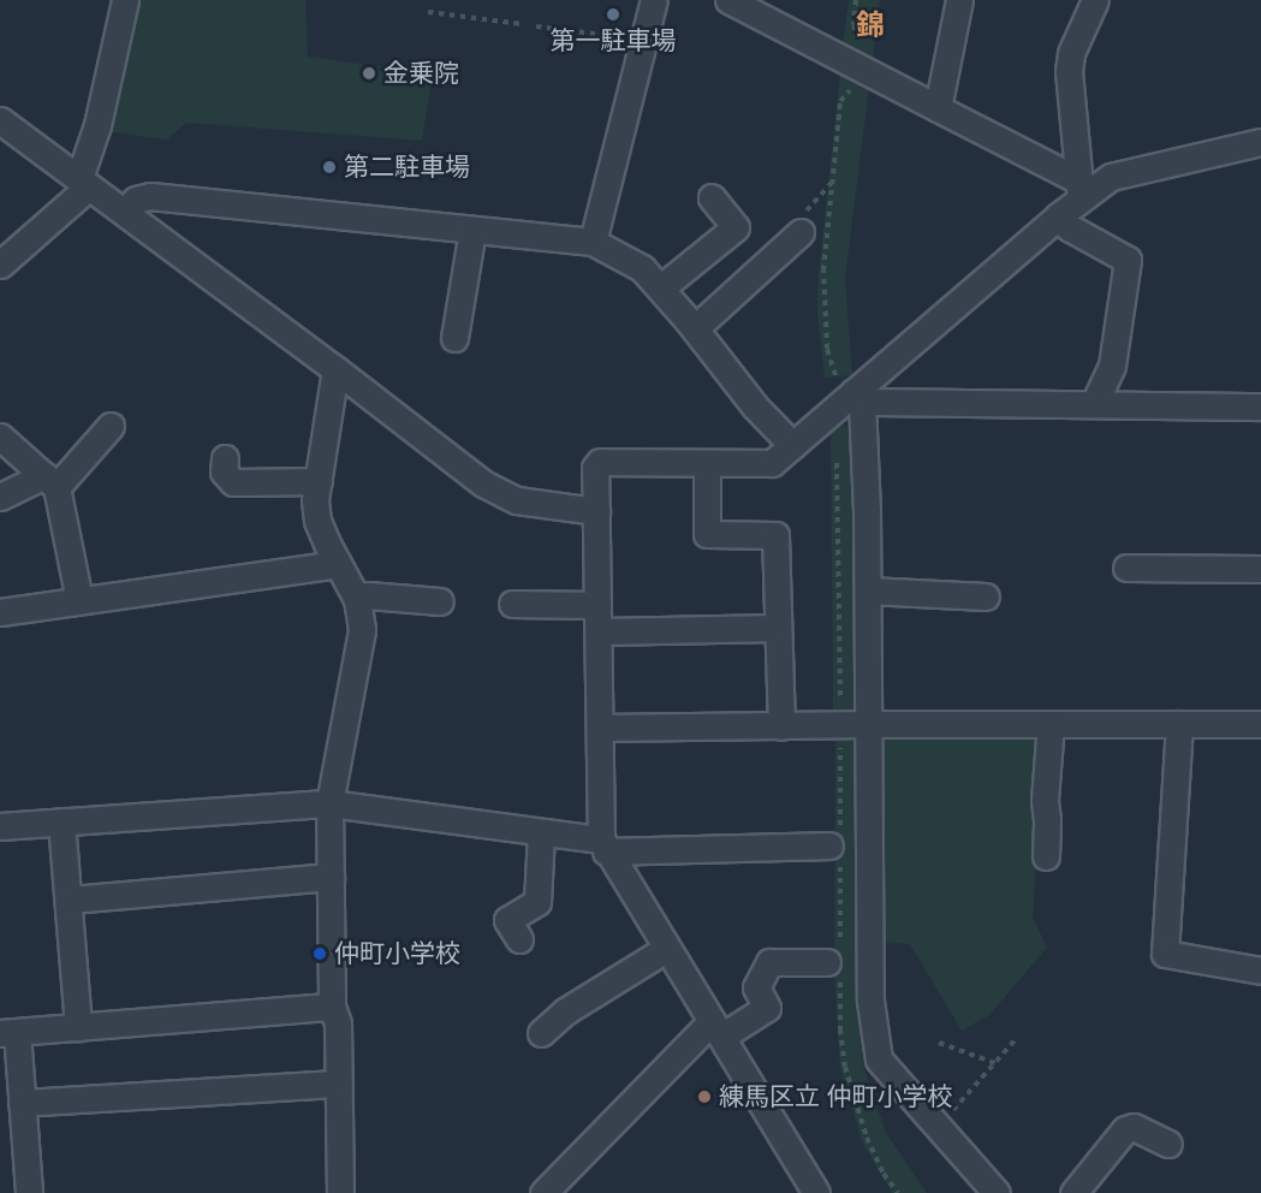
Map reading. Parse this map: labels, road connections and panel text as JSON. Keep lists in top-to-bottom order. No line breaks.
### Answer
{"districts":["錦"],"places":["第一駐車場","金乗院","第二駐車場","仲町小学校","練馬区立 仲町小学校"]}
